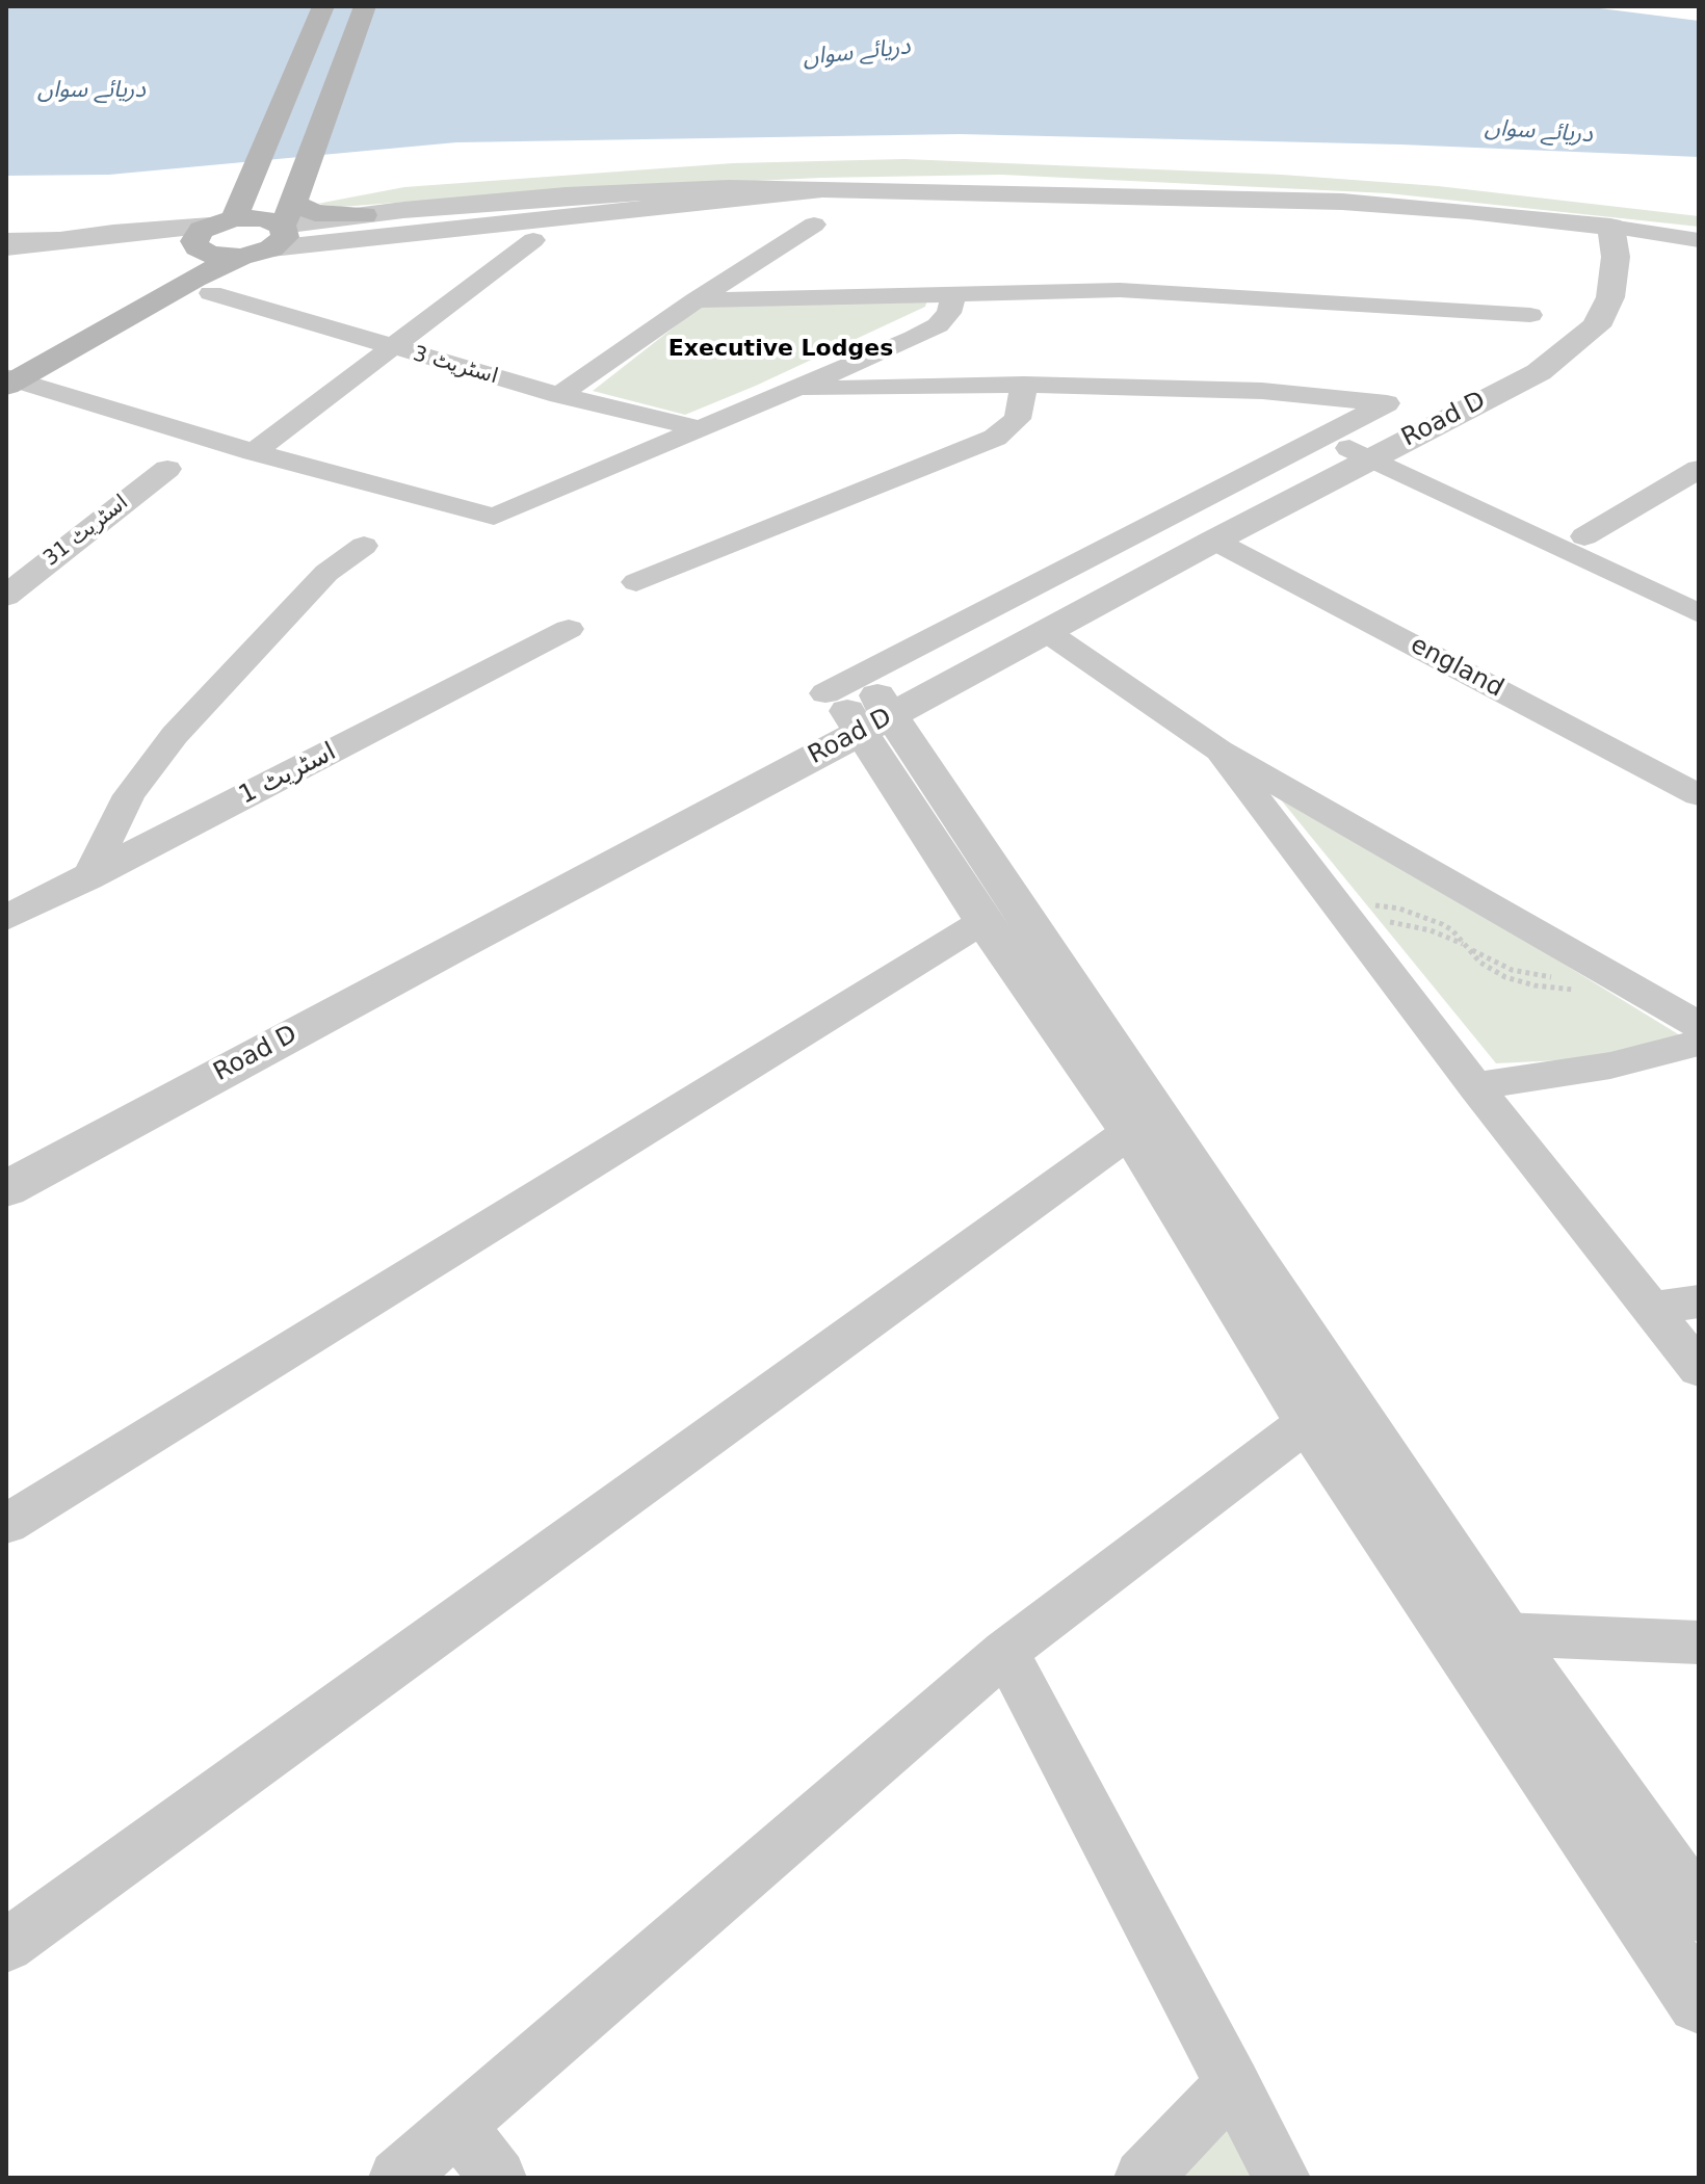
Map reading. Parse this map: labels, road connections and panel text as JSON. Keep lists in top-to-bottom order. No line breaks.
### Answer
{"streets":{"street":["اسٹریٹ 3","Road D","اسٹریٹ 31","england","اسٹریٹ 1"]},"crossings":[["Road D","england"]],"districts":["Executive Lodges"],"water":["دریائے سواں"]}
